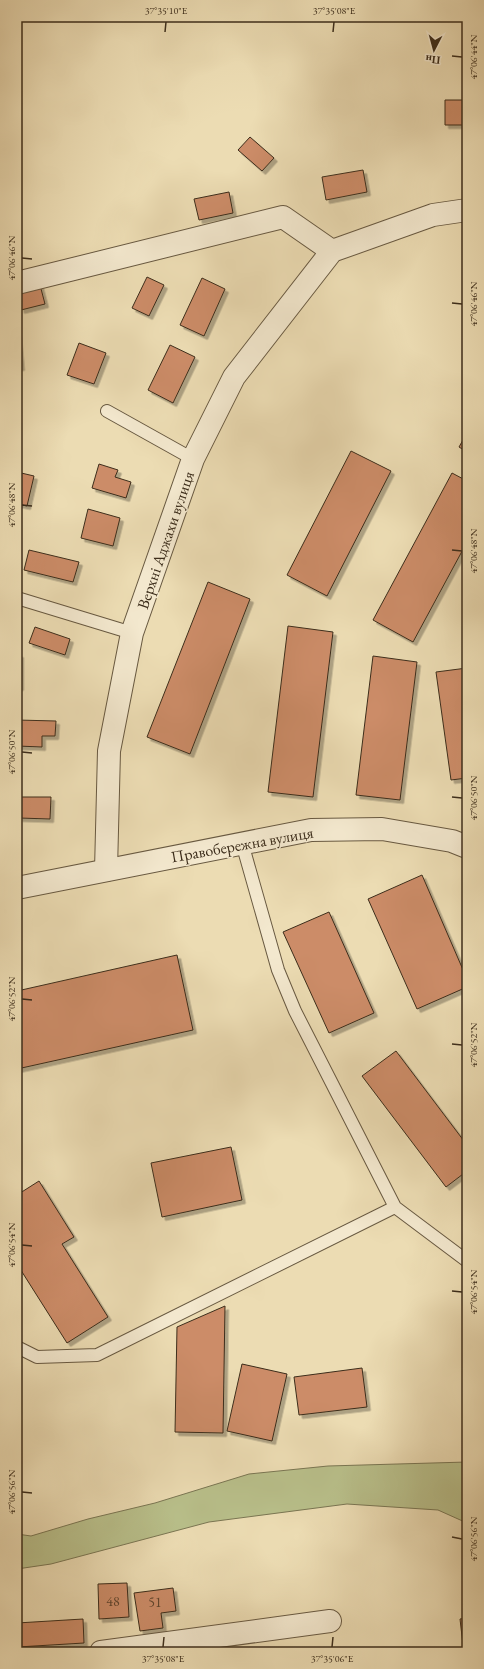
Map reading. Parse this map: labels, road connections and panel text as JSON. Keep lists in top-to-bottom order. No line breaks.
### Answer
{"streets":{"street":["Верхні Аджахи вулиця","Правобережна вулиця"]},"crossings":[["Верхні Аджахи вулиця","Правобережна вулиця"]],"house_numbers":["48","51"],"north":"bottom","coordinates":["37°35'10\"E","37°35'08\"E","47°06'44\"N","47°06'46\"N","47°06'48\"N","47°06'50\"N","47°06'52\"N","47°06'54\"N","47°06'56\"N","37°35'06\"E"]}
